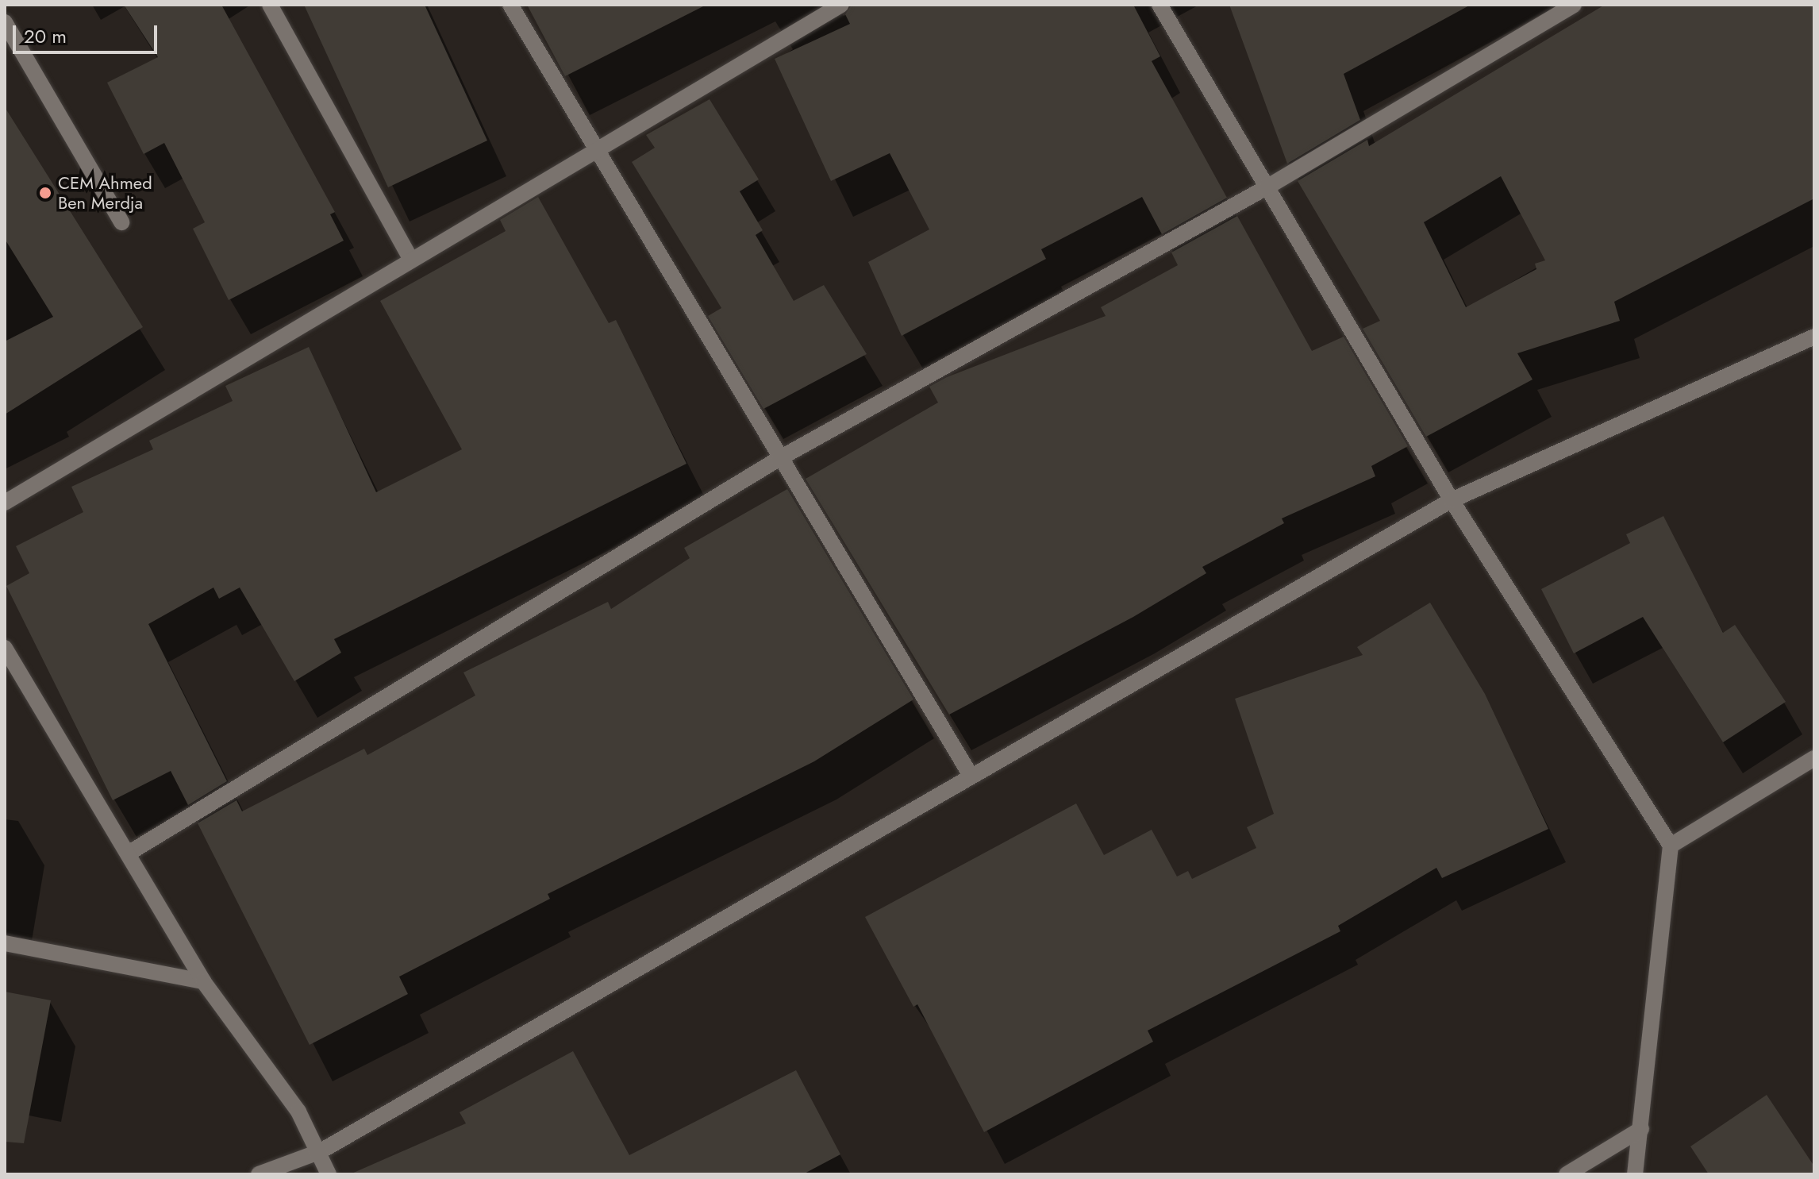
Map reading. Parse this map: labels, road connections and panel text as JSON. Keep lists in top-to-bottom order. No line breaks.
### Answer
{"places":["CEM Ahmed Ben Merdja"],"scale_bar":"20 m"}
